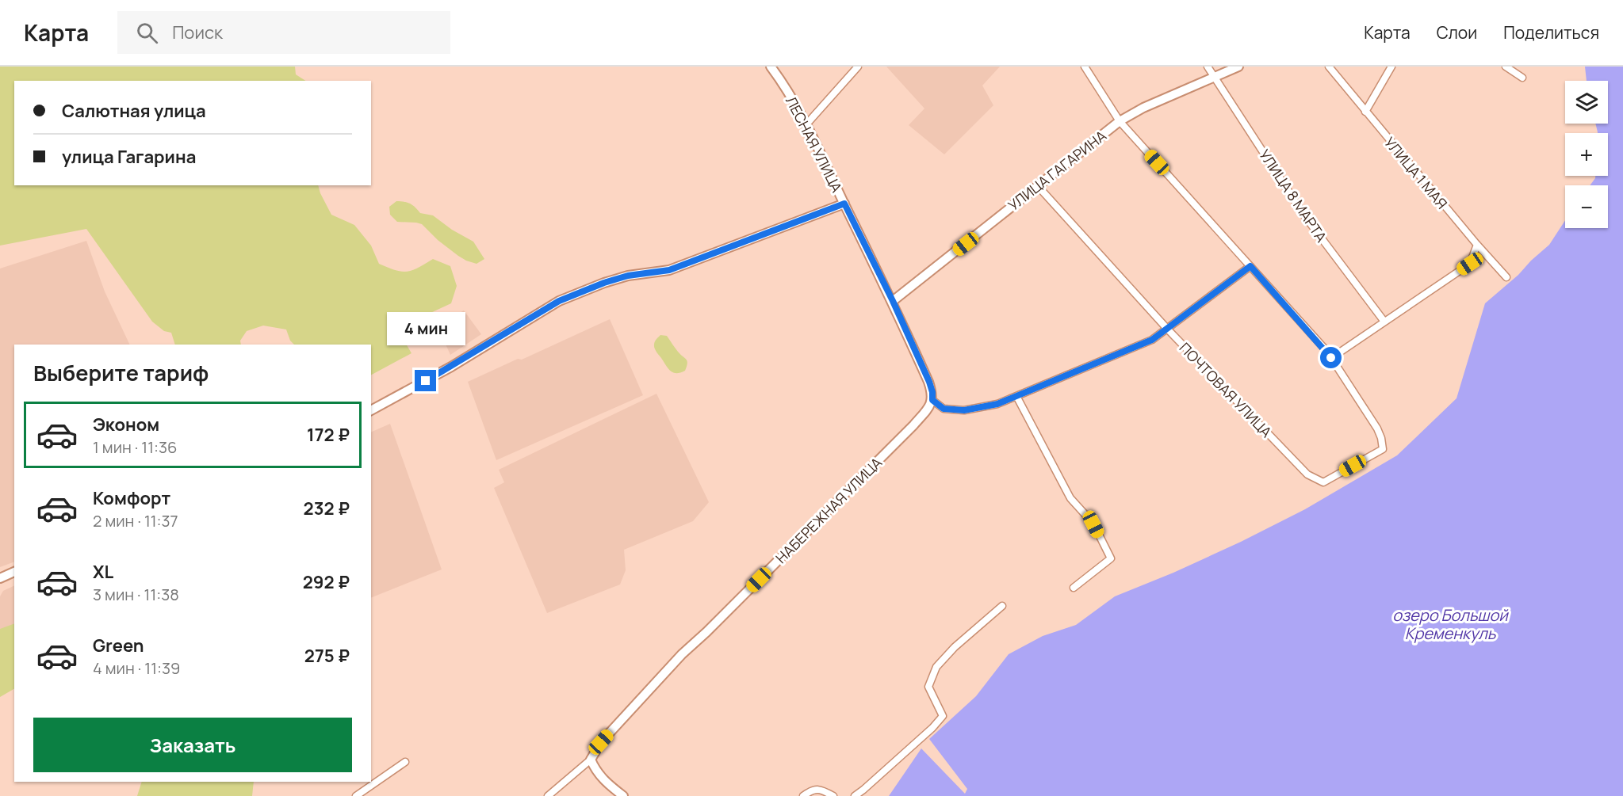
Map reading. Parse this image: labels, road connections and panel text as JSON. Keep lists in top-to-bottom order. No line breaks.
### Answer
{"streets":{"street":["ЛЕСНАЯ УЛИЦА","УЛИЦА ГАГАРИНА","УЛИЦА 1 МАЯ","УЛИЦА 8 МАРТА","ПОЧТОВАЯ УЛИЦА","НАБЕРЕЖНАЯ УЛИЦА"]},"crossings":[["ЛЕСНАЯ УЛИЦА","УЛИЦА ГАГАРИНА"],["УЛИЦА ГАГАРИНА","УЛИЦА 8 МАРТА"],["УЛИЦА ГАГАРИНА","ПОЧТОВАЯ УЛИЦА"]],"water":["озеро Большой Кременкуль"],"page":{"header":"Карта","search":"Поиск","nav":["Карта","Слои","Поделиться"],"map_buttons":["+","−"],"banner":["Салютная улица","улица Гагарина"],"bubble":"4 мин","heading":"Выберите тариф","list":[{"name":"Эконом","note":"1 мин · 11:36","value":"172 ₽"},{"name":"Комфорт","note":"2 мин · 11:37","value":"232 ₽"},{"name":"XL","note":"3 мин · 11:38","value":"292 ₽"},{"name":"Green","note":"4 мин · 11:39","value":"275 ₽"}],"buttons":"Заказать"}}
